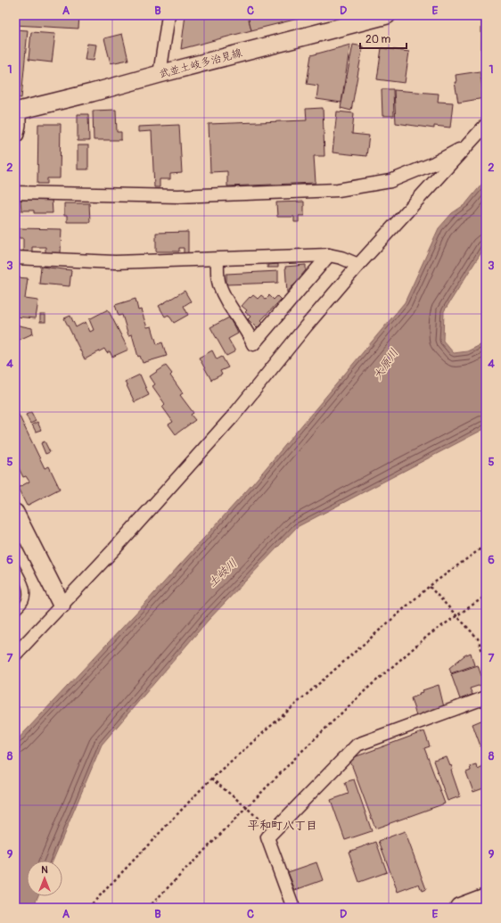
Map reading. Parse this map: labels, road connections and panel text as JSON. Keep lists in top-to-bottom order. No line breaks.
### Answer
{"streets":{"main road":["武並土岐多治見線"]},"districts":["平和町八丁目"],"water":["大原川","土岐川"],"scale_bar":"20 m","north":"top","grid":{"columns":["A","B","C","D","E"],"rows":["1","2","3","4","5","6","7","8","9"]}}
